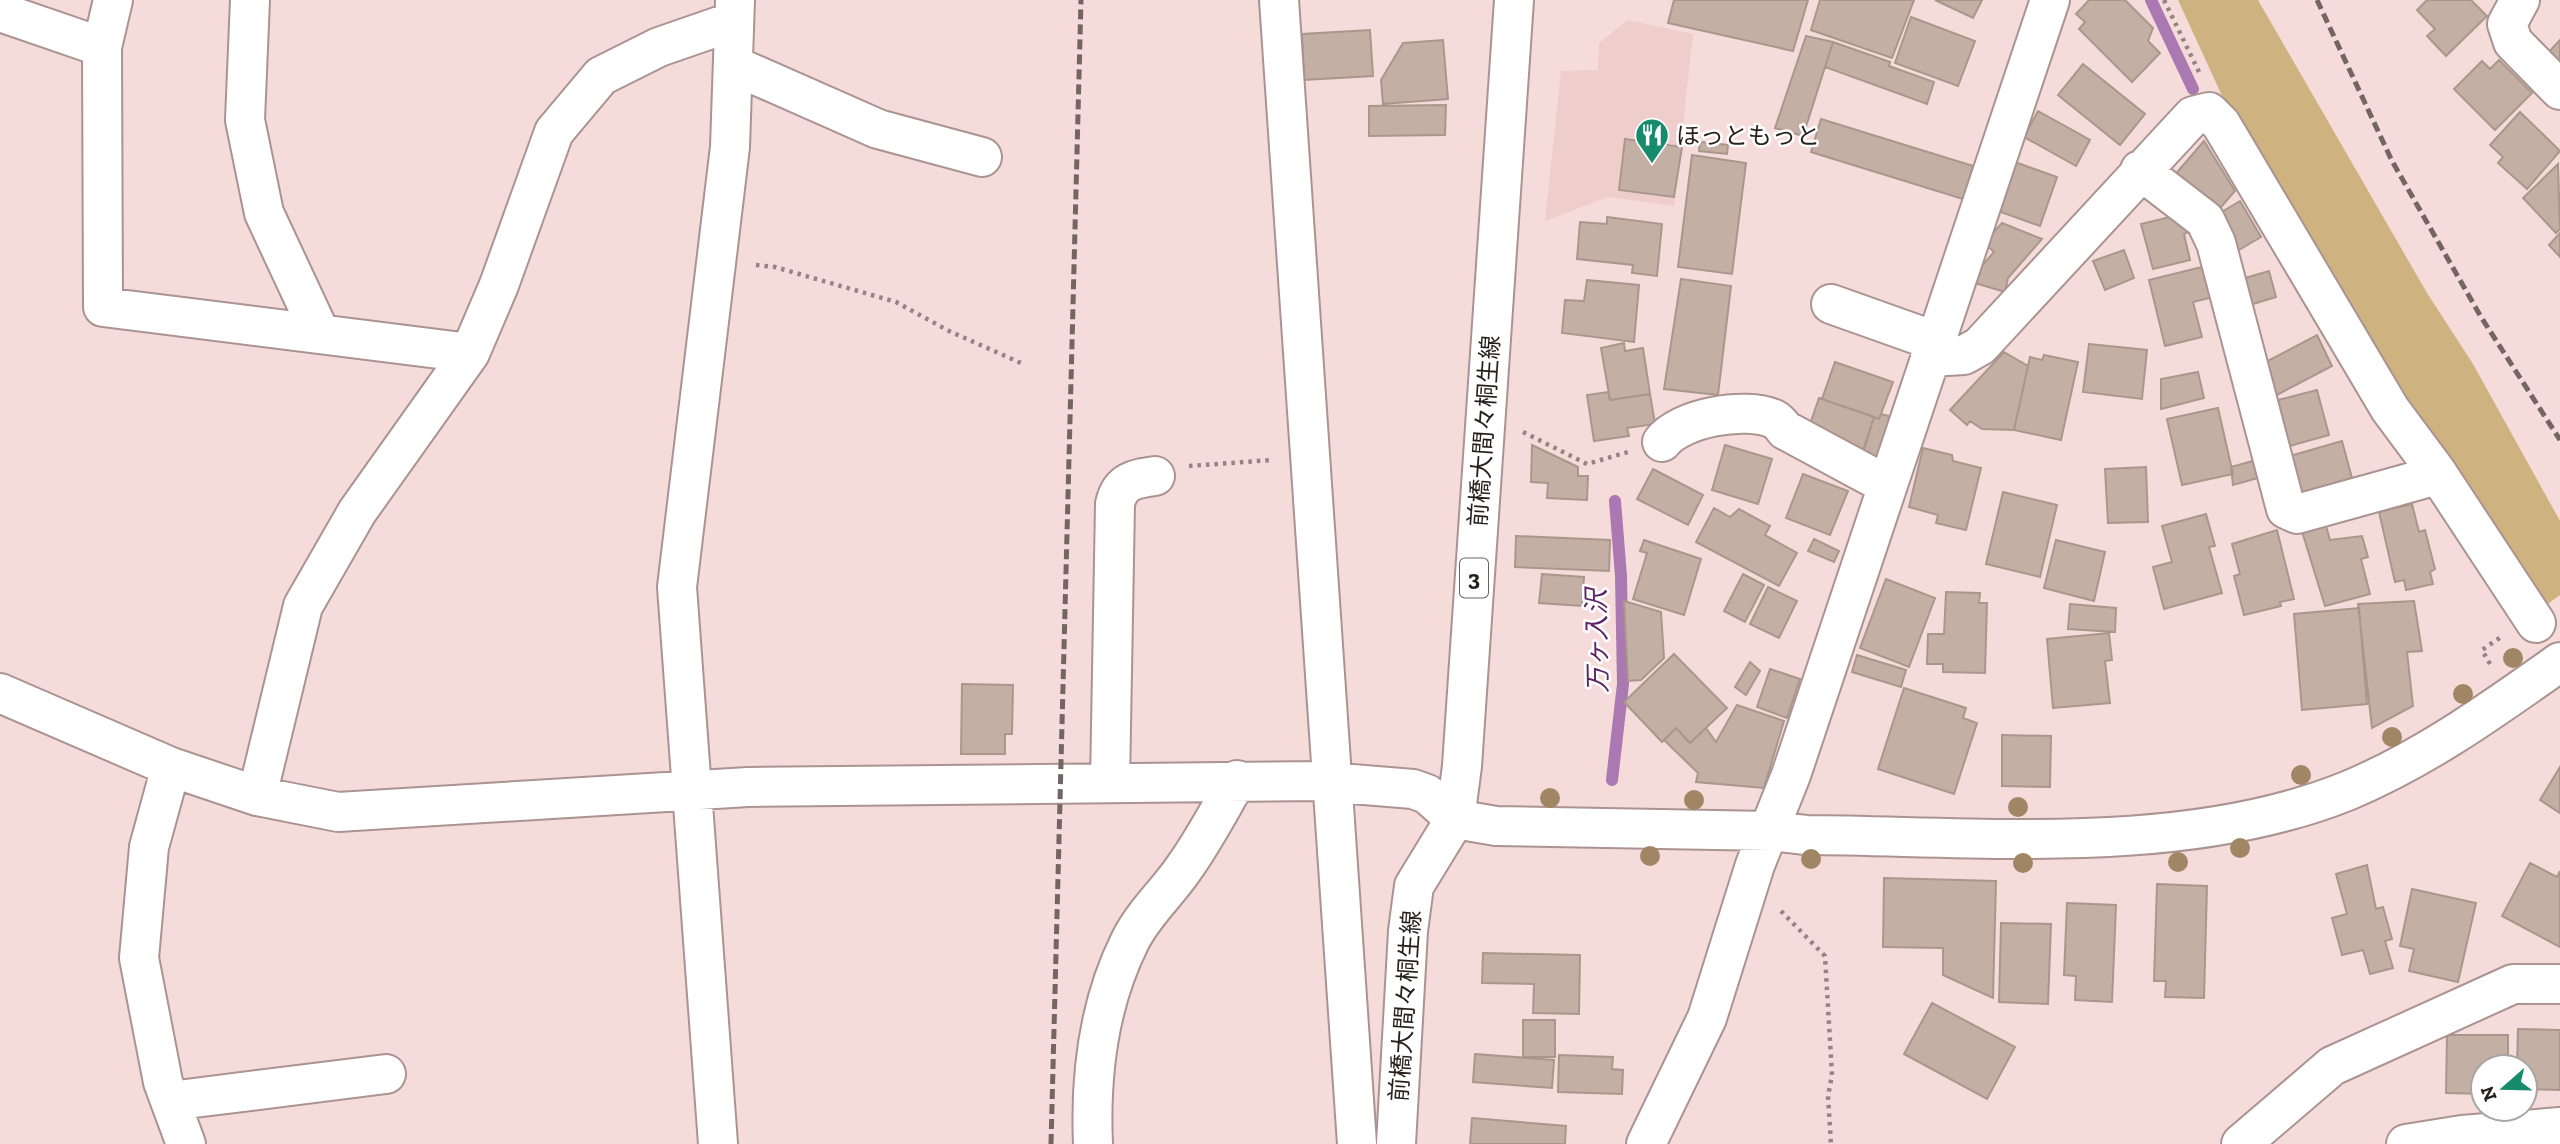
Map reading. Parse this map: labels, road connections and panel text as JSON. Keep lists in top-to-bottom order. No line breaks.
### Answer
{"streets":{"street":["前橋大間々桐生線","3"]},"water":["万ヶ入沢"],"places":{"restaurant":["ほっともっと"]},"north":"left"}
